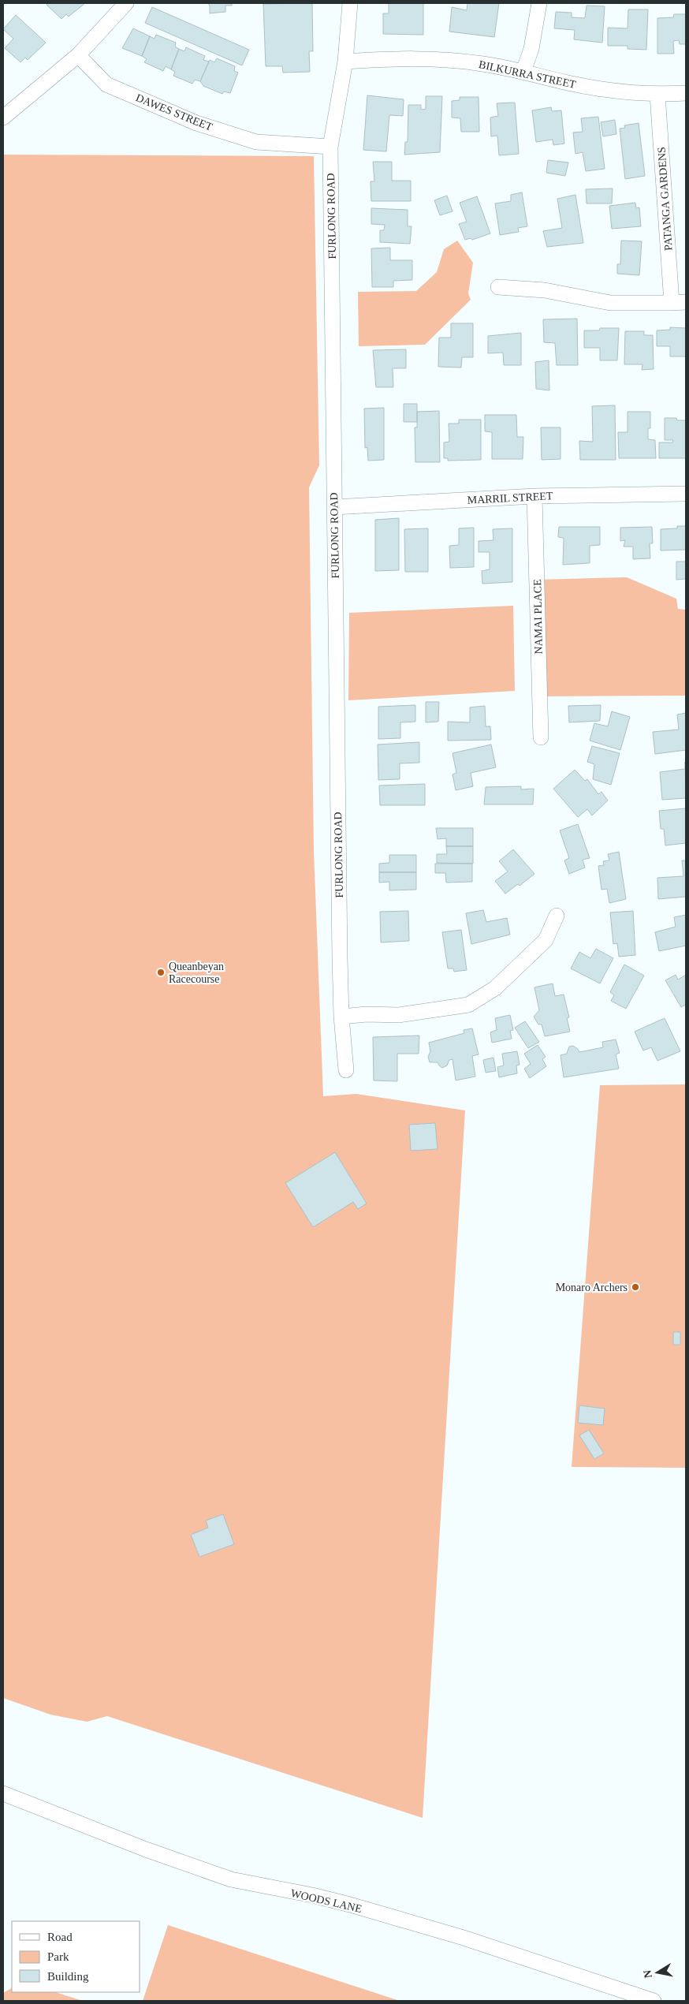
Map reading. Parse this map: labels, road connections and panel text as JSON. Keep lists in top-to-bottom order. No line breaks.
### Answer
{"streets":{"street":["BILKURRA STREET","DAWES STREET","PATANGA GARDENS","FURLONG ROAD","MARRIL STREET","NAMAI PLACE","WOODS LANE"]},"crossings":[["BILKURRA STREET","PATANGA GARDENS"],["BILKURRA STREET","FURLONG ROAD"],["DAWES STREET","FURLONG ROAD"],["FURLONG ROAD","MARRIL STREET"],["MARRIL STREET","NAMAI PLACE"]],"places":["Queanbeyan Racecourse","Monaro Archers"],"legend":["Road","Park","Building"],"north":"left"}
